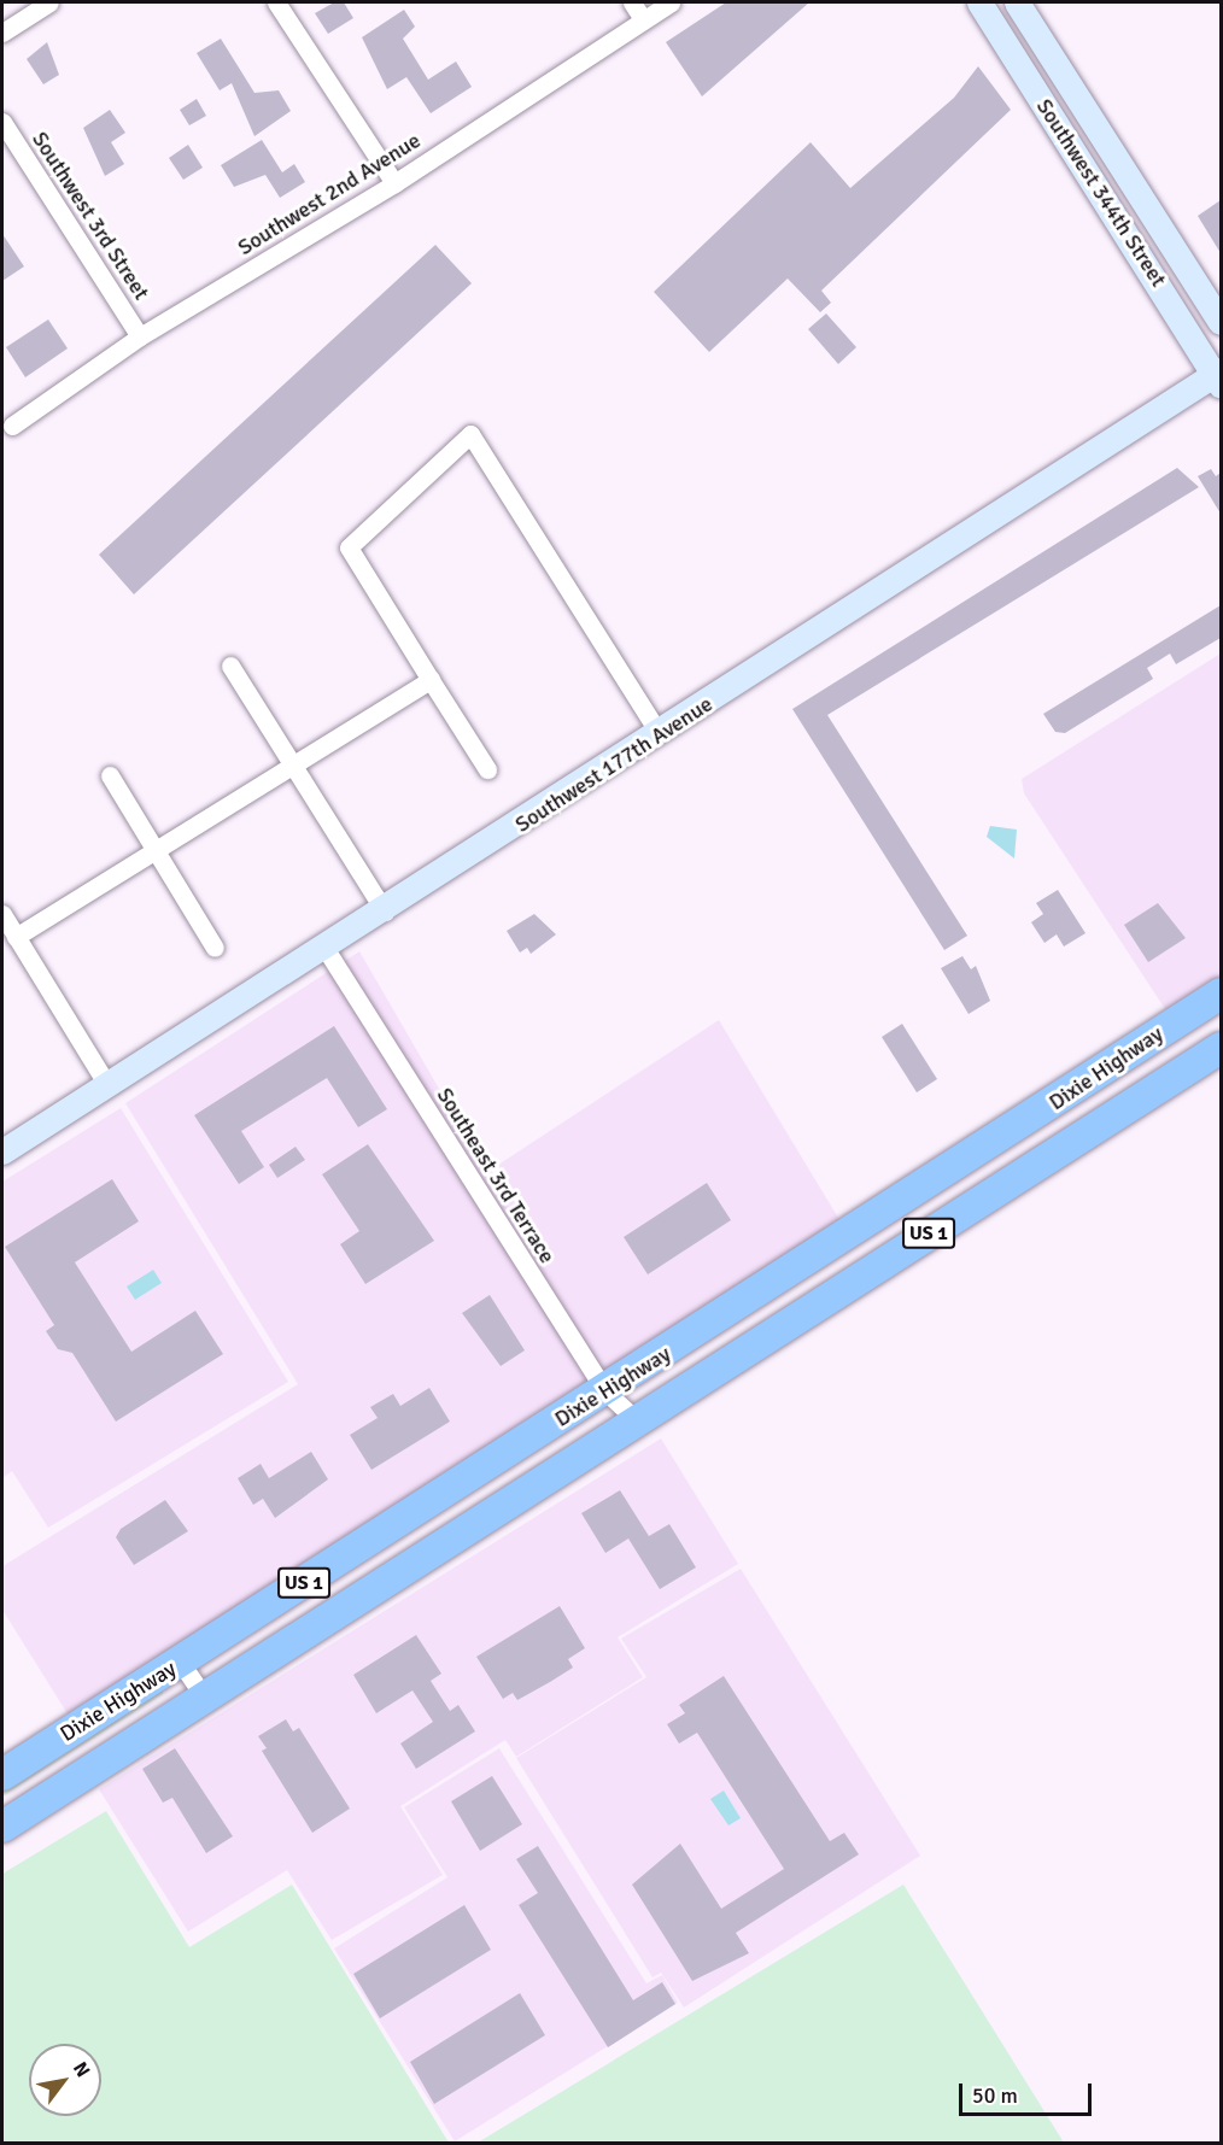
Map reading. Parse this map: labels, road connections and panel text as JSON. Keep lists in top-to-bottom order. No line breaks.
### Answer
{"streets":{"highway":["Dixie Highway","US 1"],"main road":["Southwest 344th Street","Southwest 177th Avenue"],"street":["Southwest 2nd Avenue","Southwest 3rd Street","Southeast 3rd Terrace"]},"crossings":[["Southwest 344th Street","Southwest 177th Avenue"],["Southwest 2nd Avenue","Southwest 3rd Street"],["Southwest 177th Avenue","Southeast 3rd Terrace"],["Dixie Highway","Southeast 3rd Terrace"]],"scale_bar":"50 m","north":"top right"}
